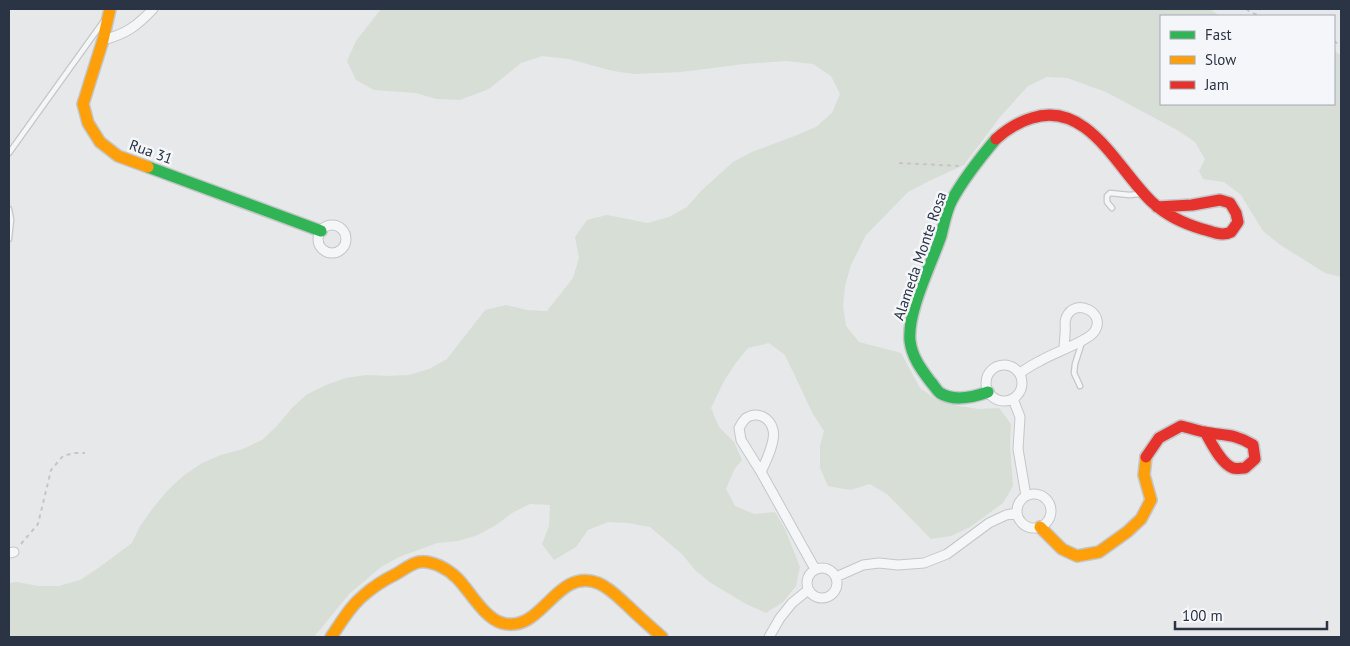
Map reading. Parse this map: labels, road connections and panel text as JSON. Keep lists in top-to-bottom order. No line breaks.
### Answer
{"streets":{"street":["Rua 31","Alameda Monte Rosa"]},"legend":["Fast","Slow","Jam"],"scale_bar":"100 m"}
